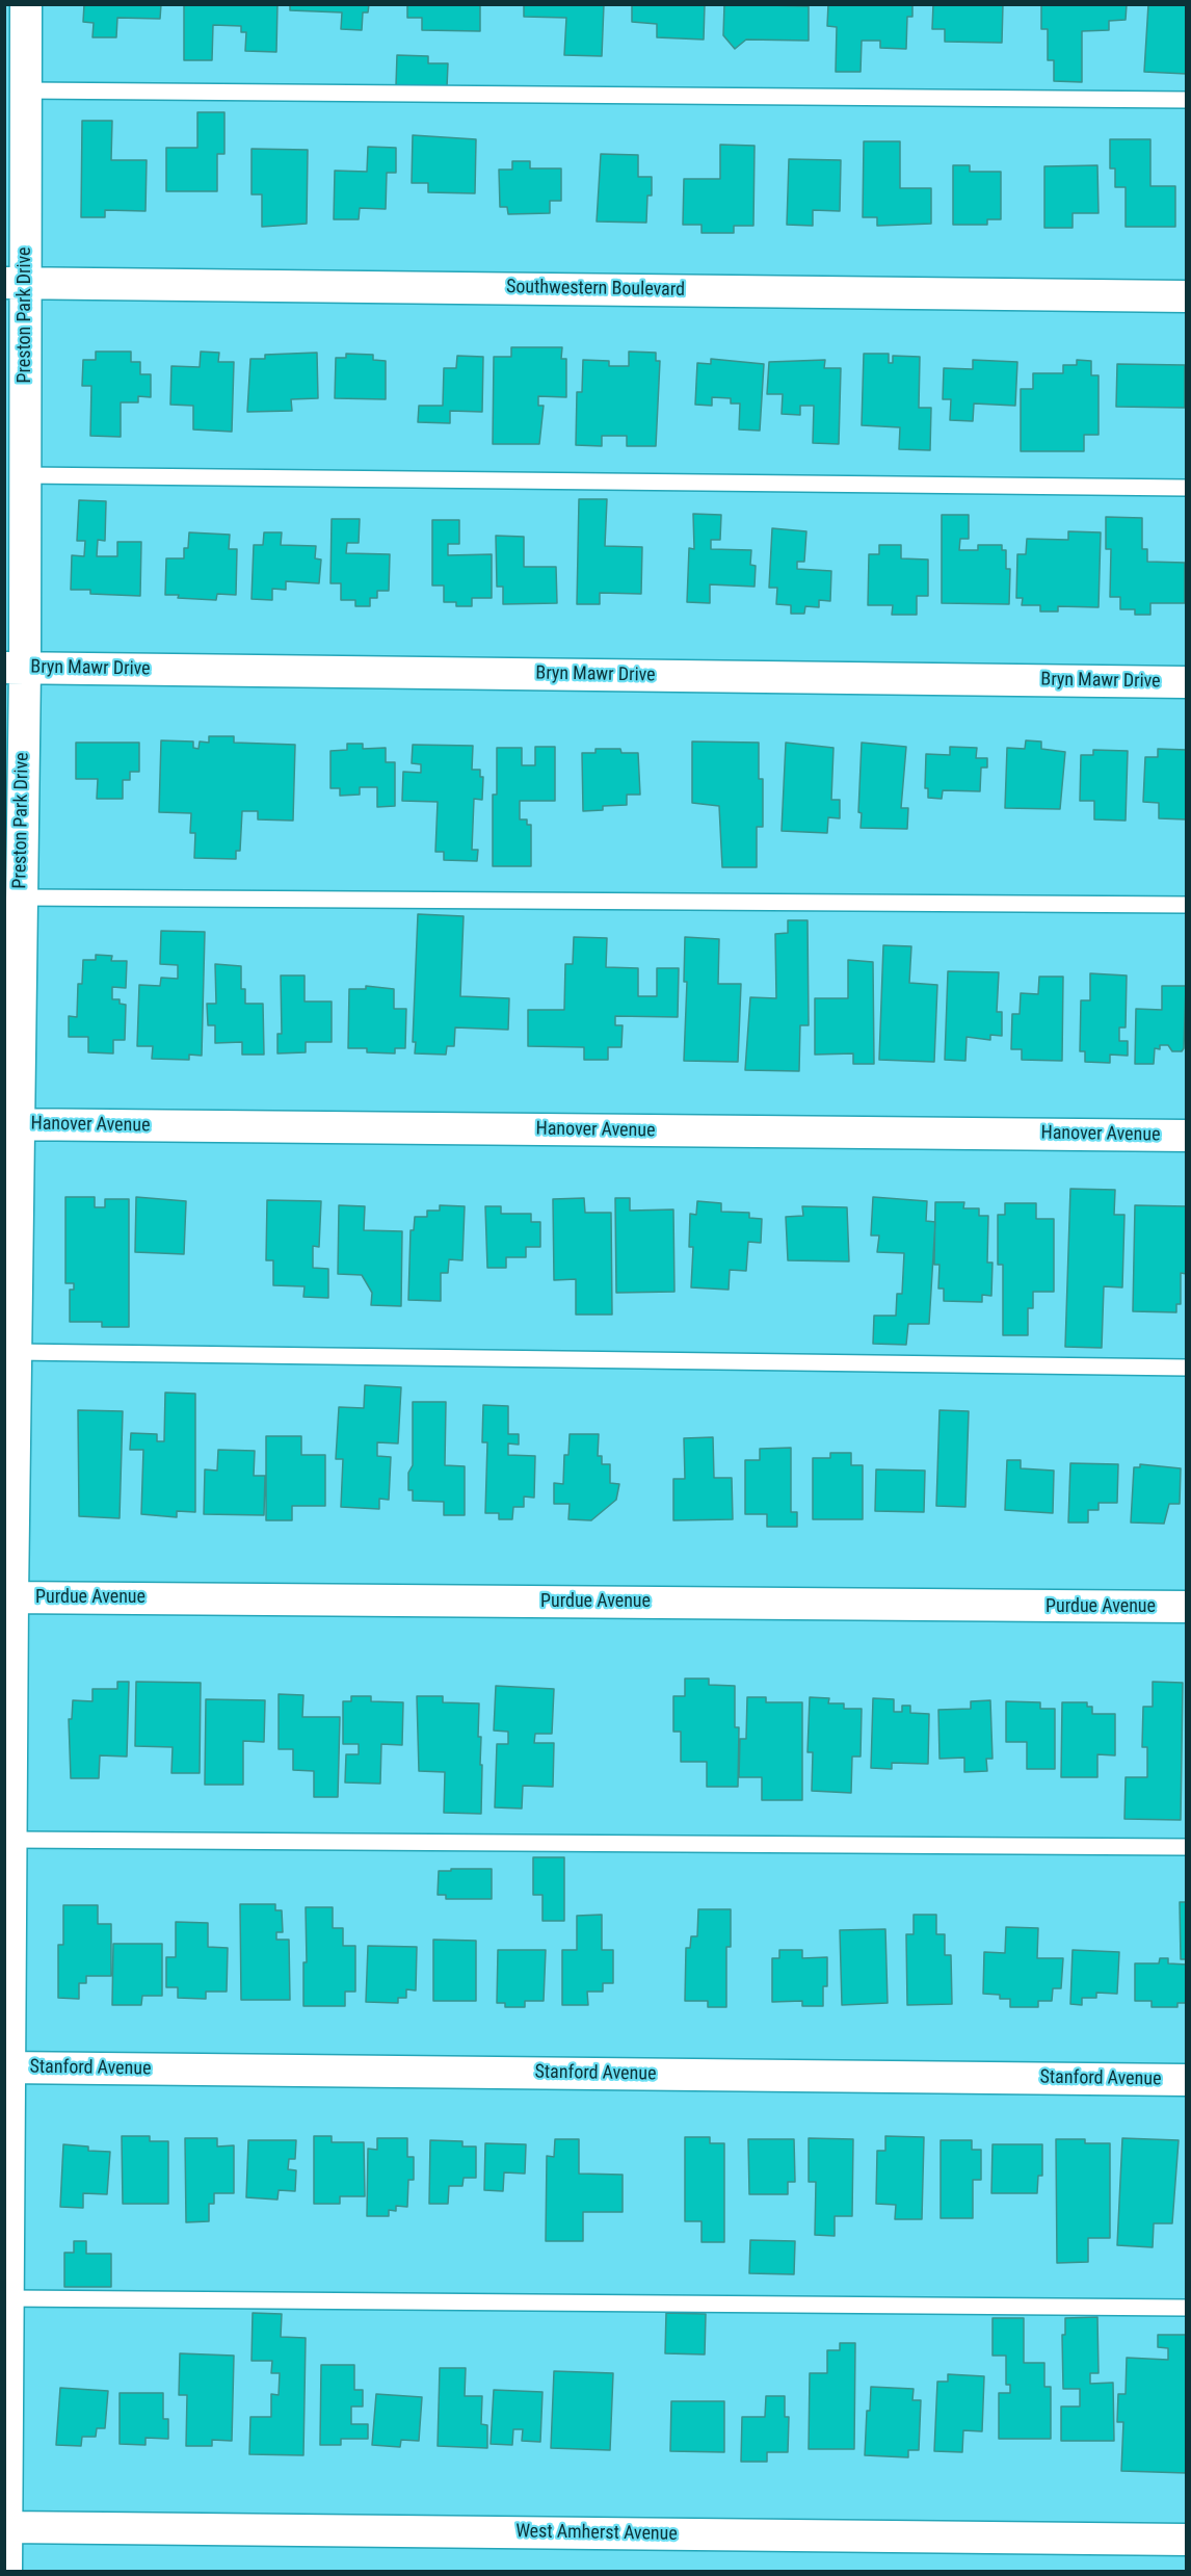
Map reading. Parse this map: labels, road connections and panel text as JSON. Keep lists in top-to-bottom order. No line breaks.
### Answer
{"streets":{"street":["Southwestern Boulevard","Preston Park Drive","Bryn Mawr Drive","Hanover Avenue","Purdue Avenue","Stanford Avenue","West Amherst Avenue"]},"crossings":[["Southwestern Boulevard","Preston Park Drive"],["Preston Park Drive","Bryn Mawr Drive"],["Preston Park Drive","Hanover Avenue"],["Preston Park Drive","Purdue Avenue"],["Preston Park Drive","Stanford Avenue"],["Preston Park Drive","West Amherst Avenue"]]}
